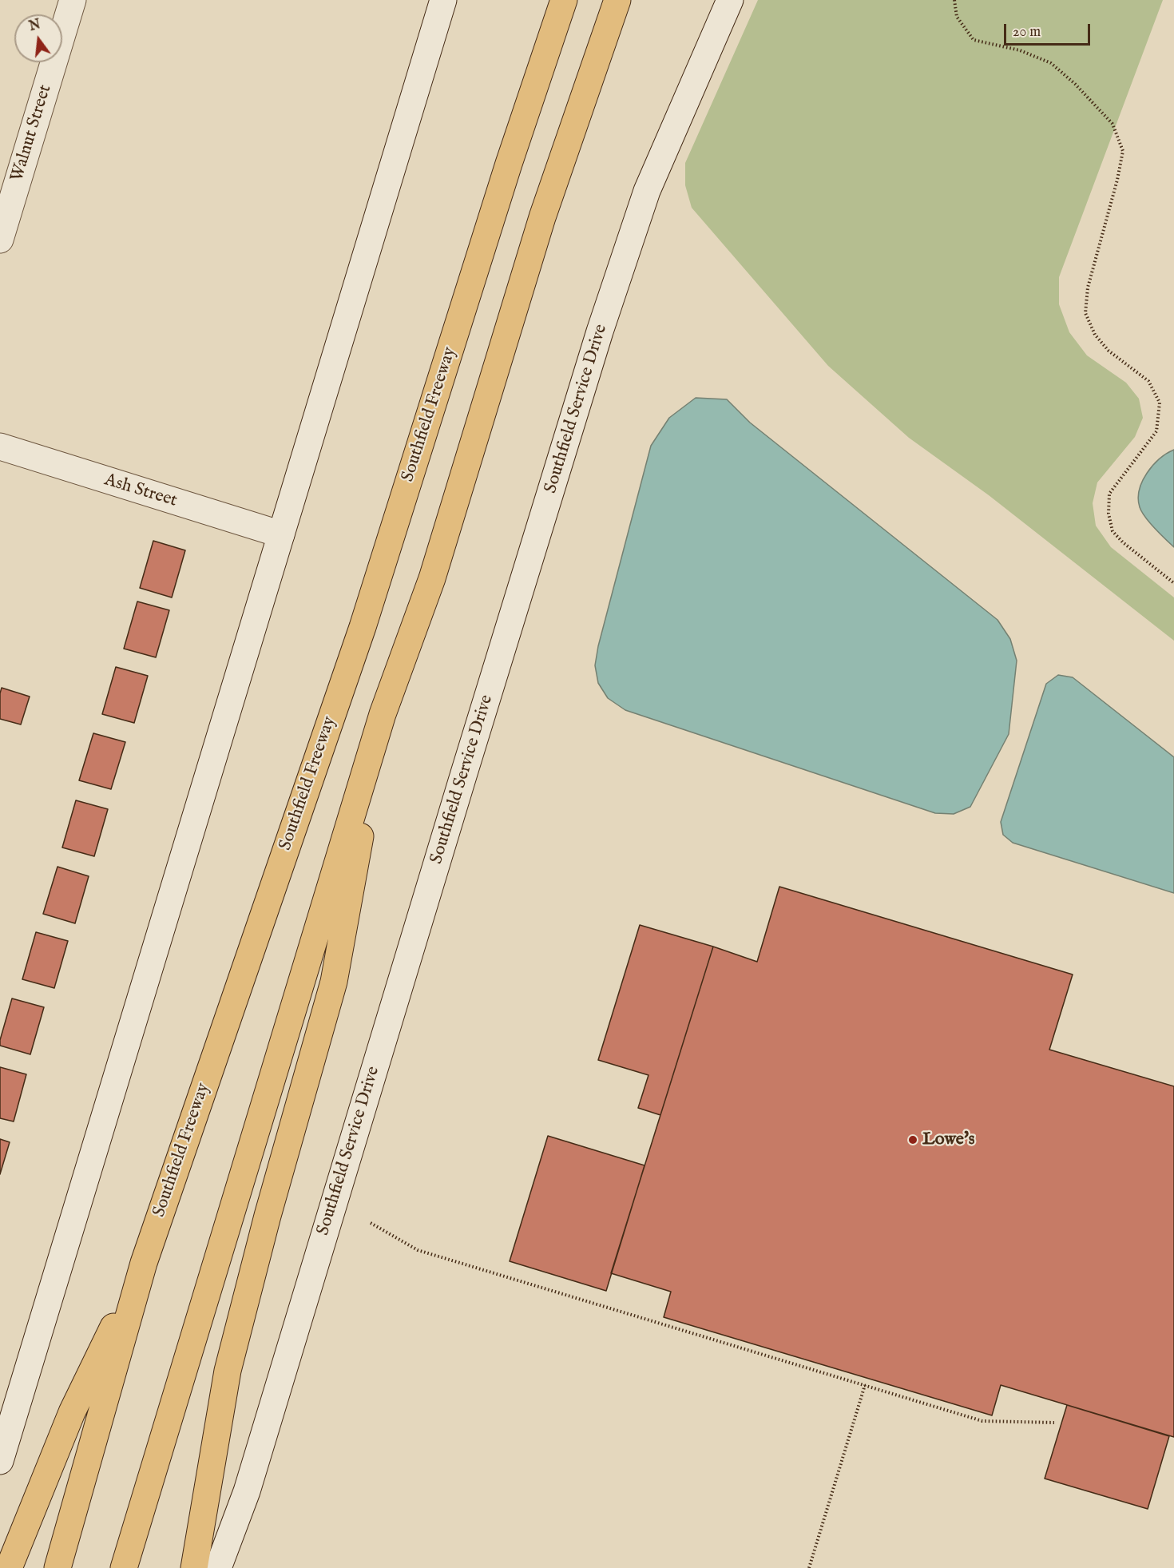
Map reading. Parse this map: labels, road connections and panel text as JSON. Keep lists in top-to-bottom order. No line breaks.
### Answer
{"streets":{"highway":["Southfield Freeway"],"main road":["Walnut Street","Southfield Service Drive","Ash Street"]},"places":["Lowe's"],"scale_bar":"20 m","north":"top"}
